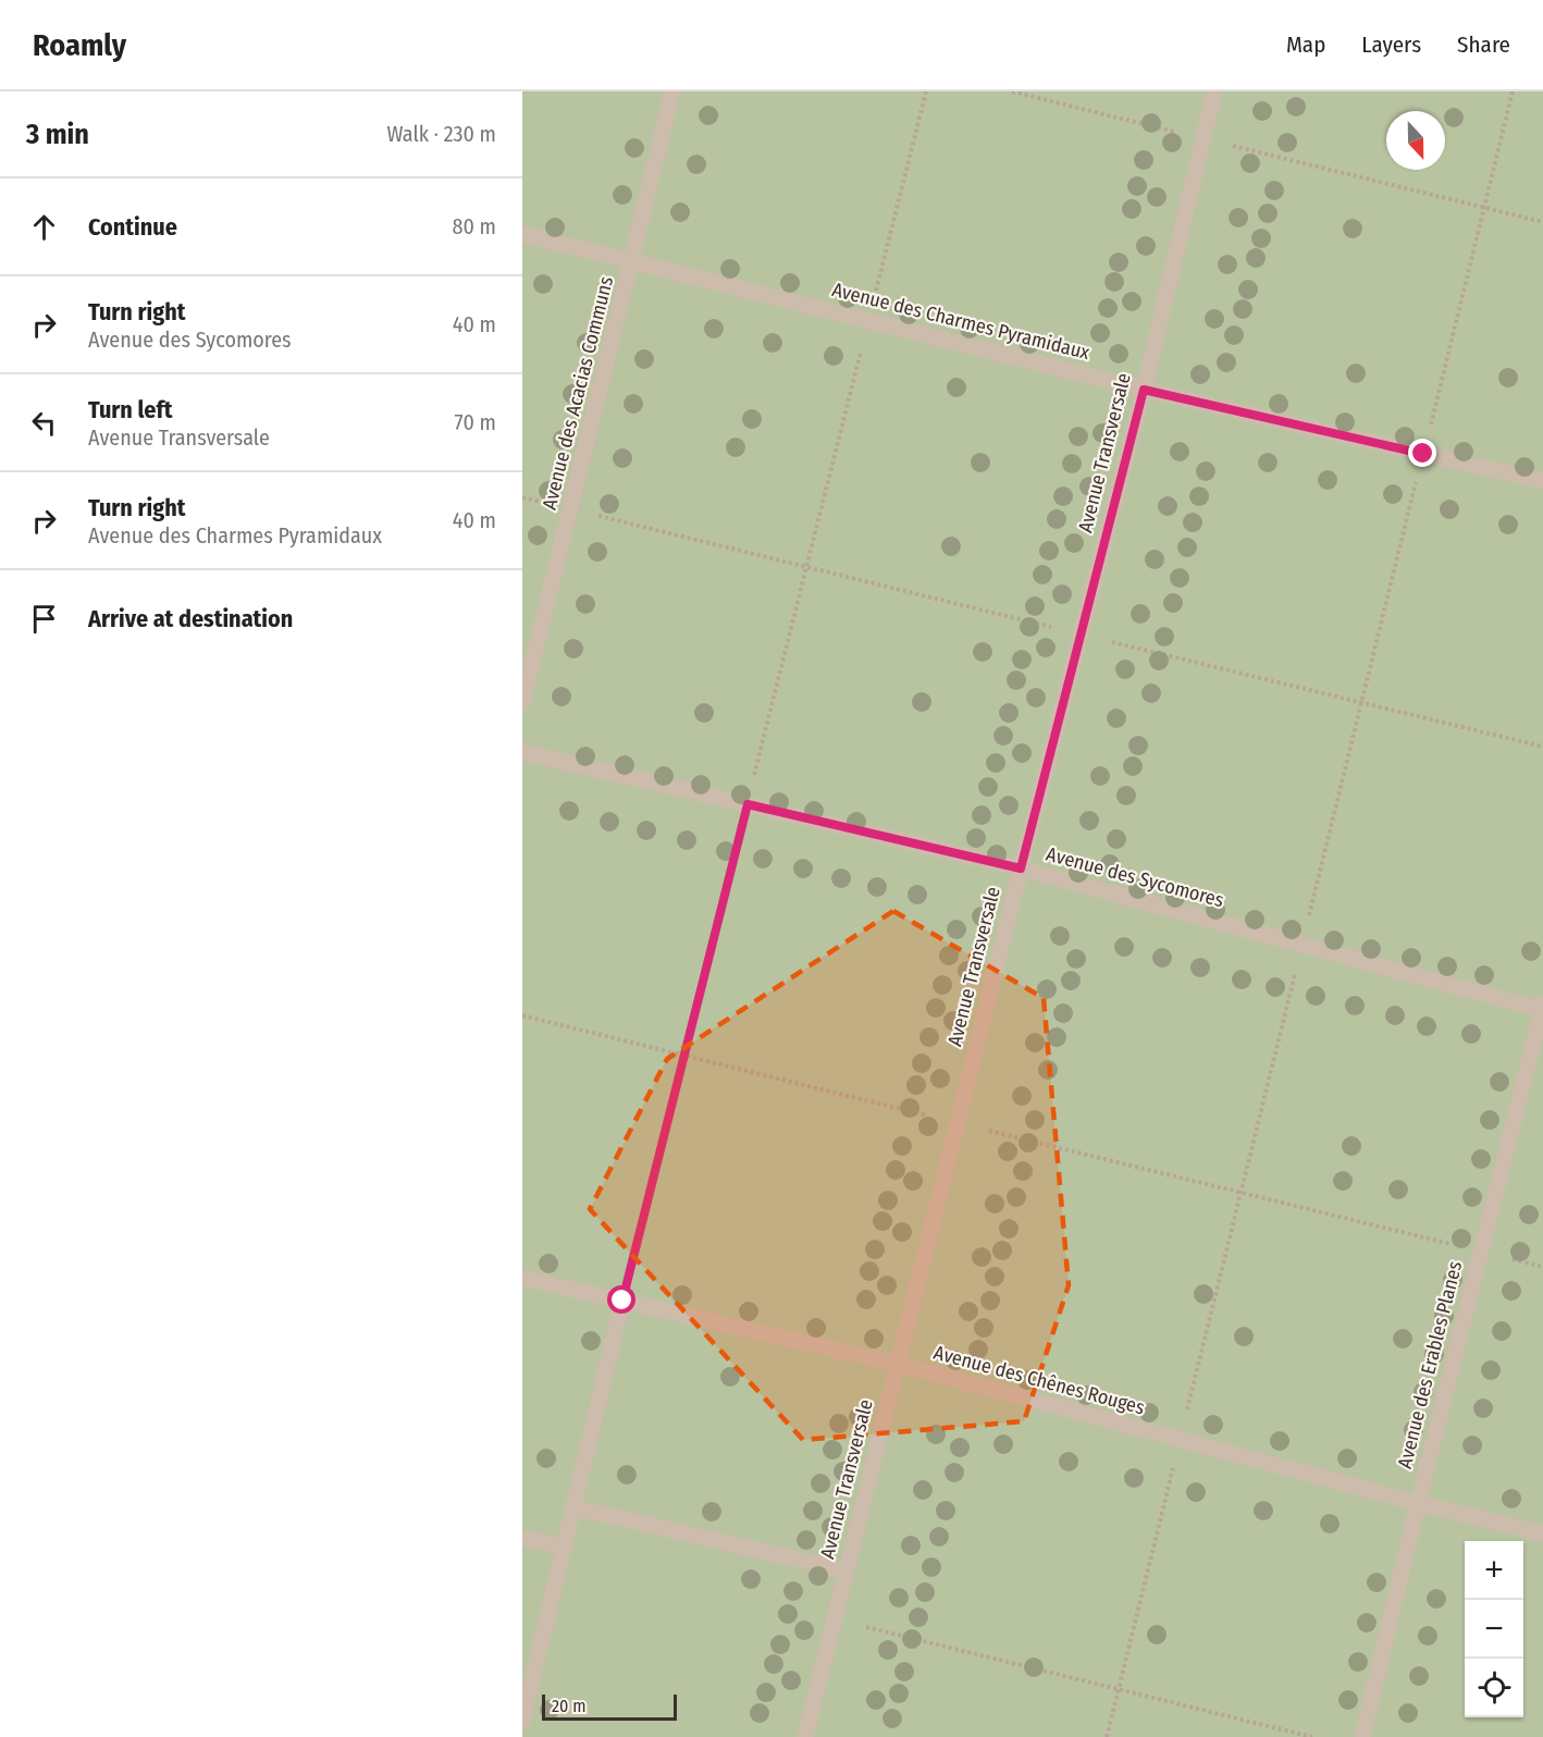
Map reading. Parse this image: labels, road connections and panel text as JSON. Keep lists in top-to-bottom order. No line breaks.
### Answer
{"streets":{"lane":["Avenue des Charmes Pyramidaux","Avenue des Acacias Communs","Avenue Transversale","Avenue des Sycomores","Avenue des Erables Planes","Avenue des Chênes Rouges"]},"crossings":[["Avenue des Charmes Pyramidaux","Avenue des Acacias Communs"],["Avenue des Charmes Pyramidaux","Avenue Transversale"],["Avenue Transversale","Avenue des Sycomores"],["Avenue Transversale","Avenue des Chênes Rouges"],["Avenue des Sycomores","Avenue des Erables Planes"],["Avenue des Erables Planes","Avenue des Chênes Rouges"]],"scale_bar":"20 m","north":"bottom","page":{"header":"Roamly","nav":["Map","Layers","Share"],"heading":["3 min","Walk · 230 m"],"list":[["Continue","80 m"],["Turn right","Avenue des Sycomores","40 m"],["Turn left","Avenue Transversale","70 m"],["Turn right","Avenue des Charmes Pyramidaux","40 m"],"Arrive at destination"],"map_buttons":["+","−"],"scale":"20 m"}}
